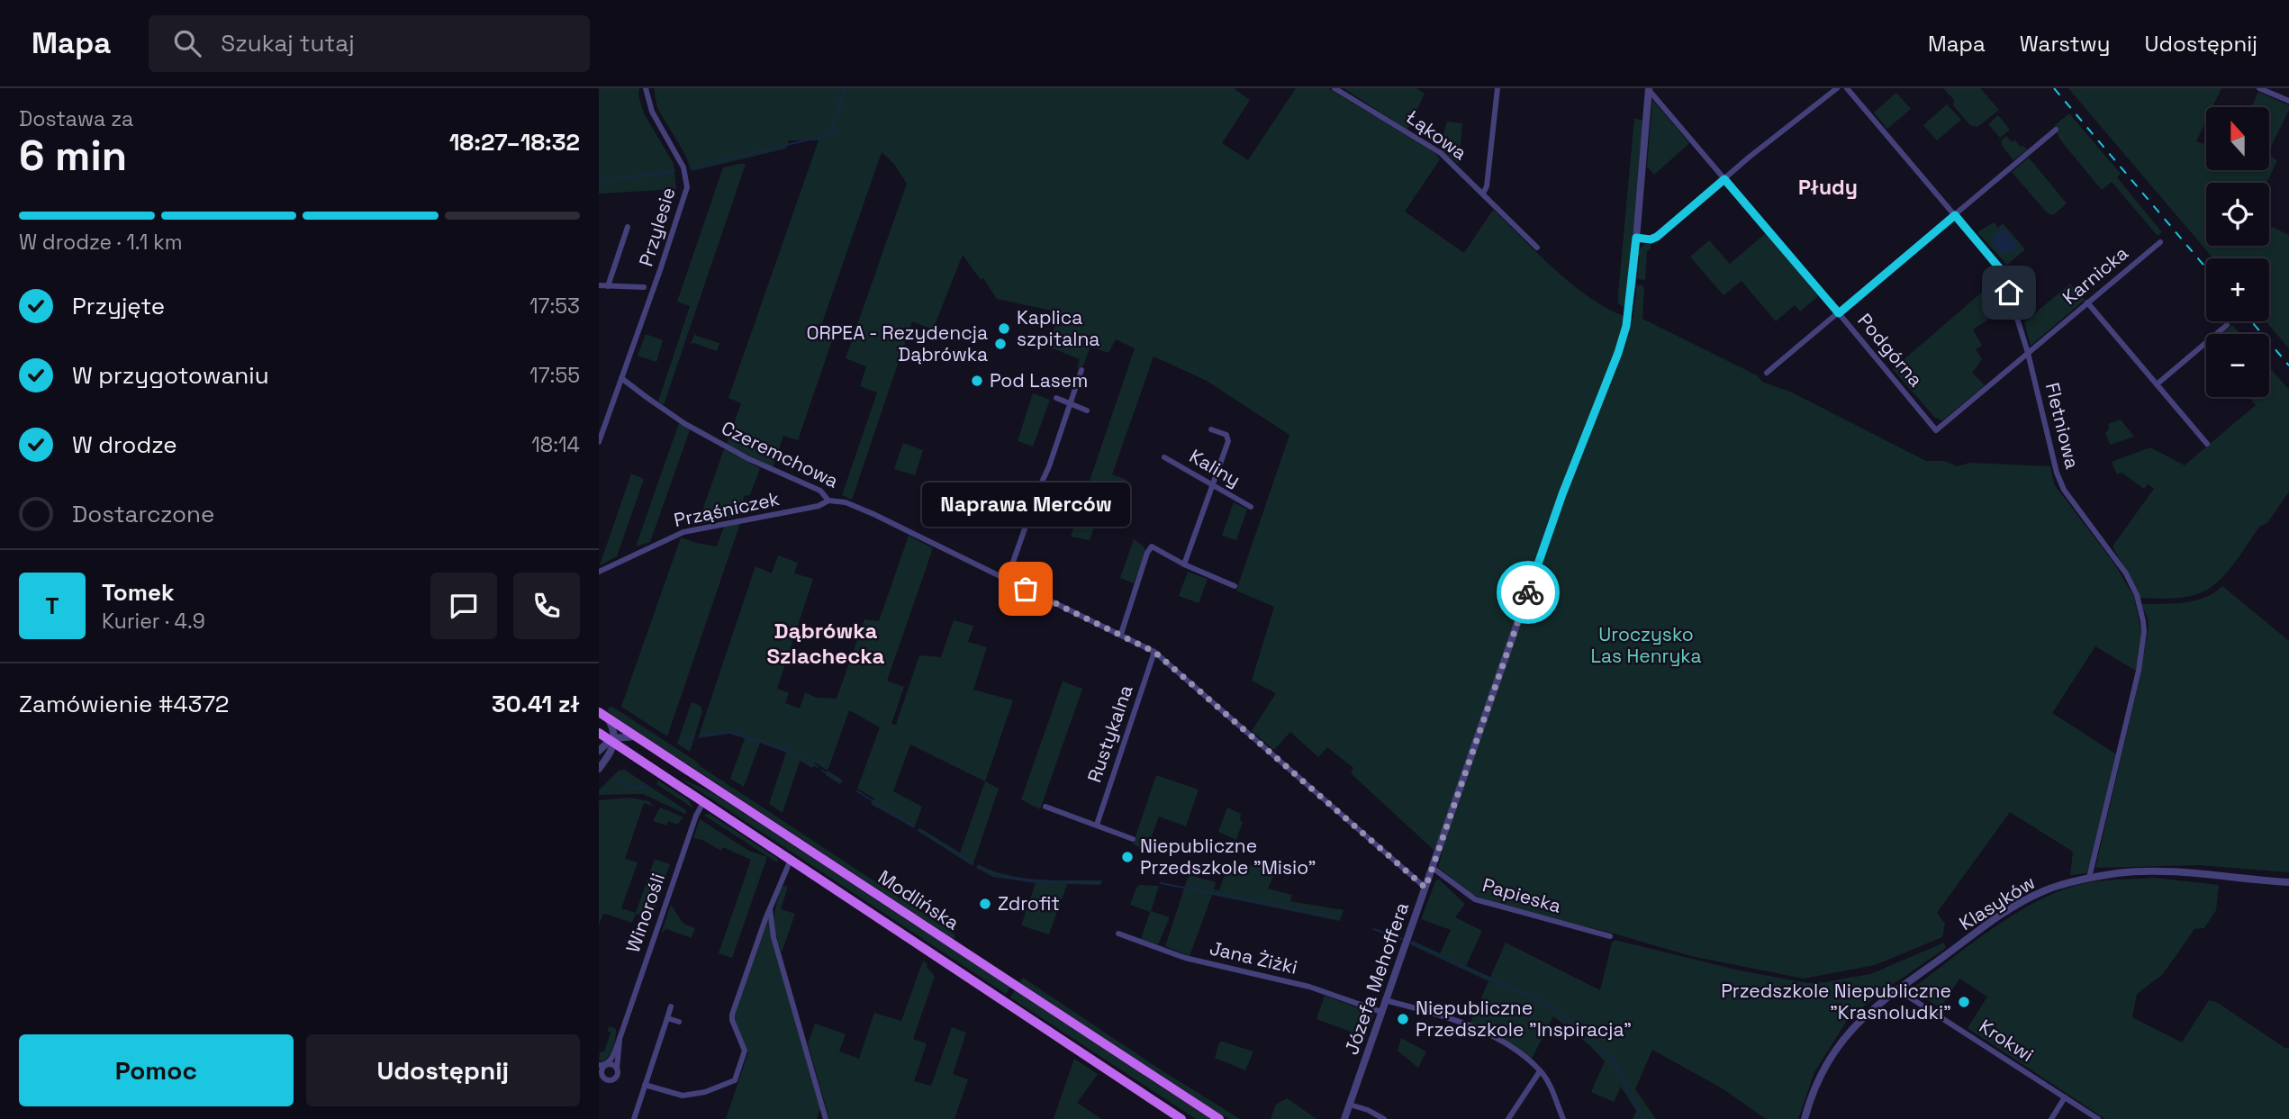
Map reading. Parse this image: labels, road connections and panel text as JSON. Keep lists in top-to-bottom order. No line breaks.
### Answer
{"streets":{"main road":["Modlińska"],"street":["Łąkowa","Przylesie","Karnicka","Podgórna","Fletniowa","Czeremchowa","Kaliny","Prząśniczek","Rustykalna","Papieska","Klasyków","Winorośli","Jana Żiżki","Józefa Mehoffera","Krokwi"]},"crossings":[["Przylesie","Czeremchowa"],["Karnicka","Podgórna"],["Karnicka","Fletniowa"],["Podgórna","Józefa Mehoffera"],["Fletniowa","Klasyków"],["Czeremchowa","Prząśniczek"],["Czeremchowa","Rustykalna"],["Czeremchowa","Józefa Mehoffera"],["Papieska","Józefa Mehoffera"],["Modlińska","Winorośli"],["Klasyków","Krokwi"],["Jana Żiżki","Józefa Mehoffera"]],"districts":["Płudy","Dąbrówka Szlachecka"],"parks":["Uroczysko Las Henryka"],"places":["Kaplica szpitalna","ORPEA - Rezydencja Dąbrówka","Pod Lasem","Naprawa Merców","Niepubliczne Przedszkole \"Misio\"","Zdrofit","Przedszkole Niepubliczne \"Krasnoludki\"","Niepubliczne Przedszkole \"Inspiracja\""],"north":"top","page":{"header":"Mapa","search":"Szukaj tutaj","nav":["Mapa","Warstwy","Udostępnij"],"heading":["6 min","Dostawa za","18:27–18:32"],"panel":["Tomek","Kurier · 4.9","Zamówienie #4372","30.41 zł"],"map_buttons":["+","−"],"bar":"W drodze · 1.1 km","list":[["Przyjęte","17:53"],["W przygotowaniu","17:55"],["W drodze","18:14"],"Dostarczone"],"bubble":"Naprawa Merców","round":"T","buttons":["Pomoc","Udostępnij"]}}
